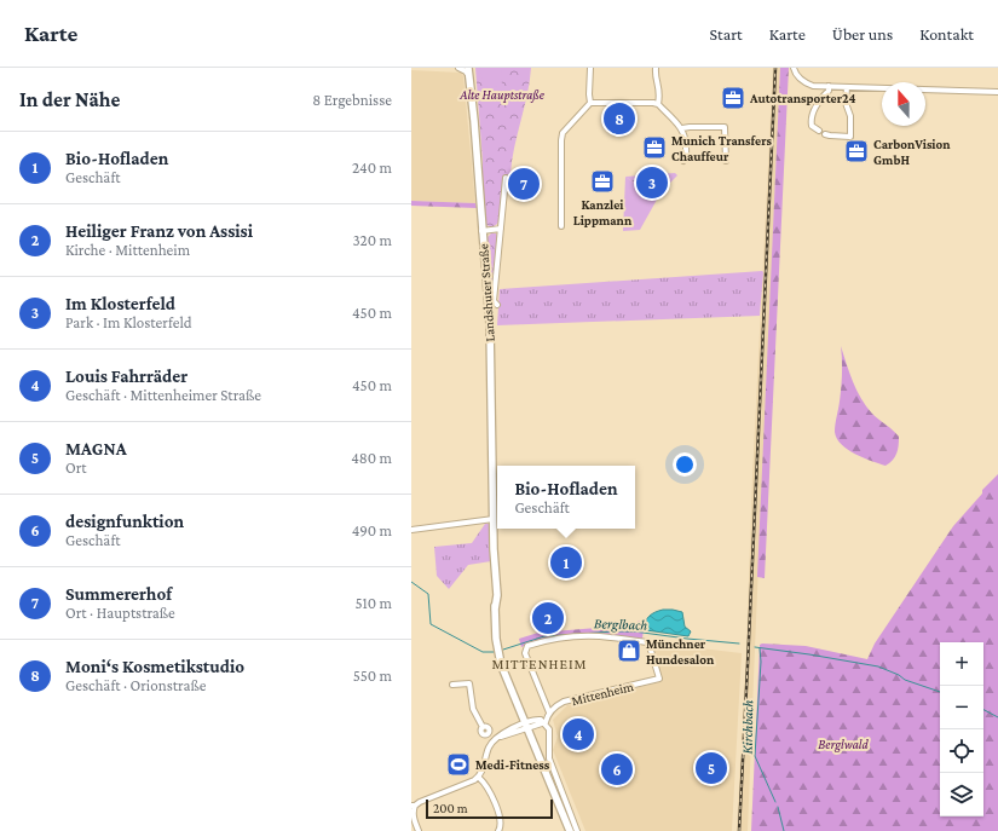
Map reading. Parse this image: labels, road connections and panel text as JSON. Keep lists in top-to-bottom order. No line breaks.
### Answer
{"streets":{"main road":["Landshuter Straße"],"street":["Mittenheim"]},"districts":["MITTENHEIM"],"water":["Berglbach","Kirchbach"],"parks":["Alte Hauptstraße","Berglwald"],"places":{"office":["Autotransporter24","Munich Transfers Chauffeur","CarbonVision GmbH","Kanzlei Lippmann"],"shop":["Münchner Hundesalon"],"sports":["Medi-Fitness"]},"scale_bar":"200 m","north":"top","page":{"header":"Karte","nav":["Start","Karte","Über uns","Kontakt"],"heading":["In der Nähe","8 Ergebnisse"],"pins":["8","3","7","1","2","4","5","6"],"list":[{"mark":"1","name":"Bio-Hofladen","note":"Geschäft","value":"240 m"},{"mark":"2","name":"Heiliger Franz von Assisi","note":"Kirche · Mittenheim","value":"320 m"},{"mark":"3","name":"Im Klosterfeld","note":"Park · Im Klosterfeld","value":"450 m"},{"mark":"4","name":"Louis Fahrräder","note":"Geschäft · Mittenheimer Straße","value":"450 m"},{"mark":"5","name":"MAGNA","note":"Ort","value":"480 m"},{"mark":"6","name":"designfunktion","note":"Geschäft","value":"490 m"},{"mark":"7","name":"Summererhof","note":"Ort · Hauptstraße","value":"510 m"},{"mark":"8","name":"Moni‘s Kosmetikstudio","note":"Geschäft · Orionstraße","value":"550 m"}],"popup":["Bio-Hofladen","Geschäft"],"map_buttons":["+","−"],"scale":"200 m"}}
